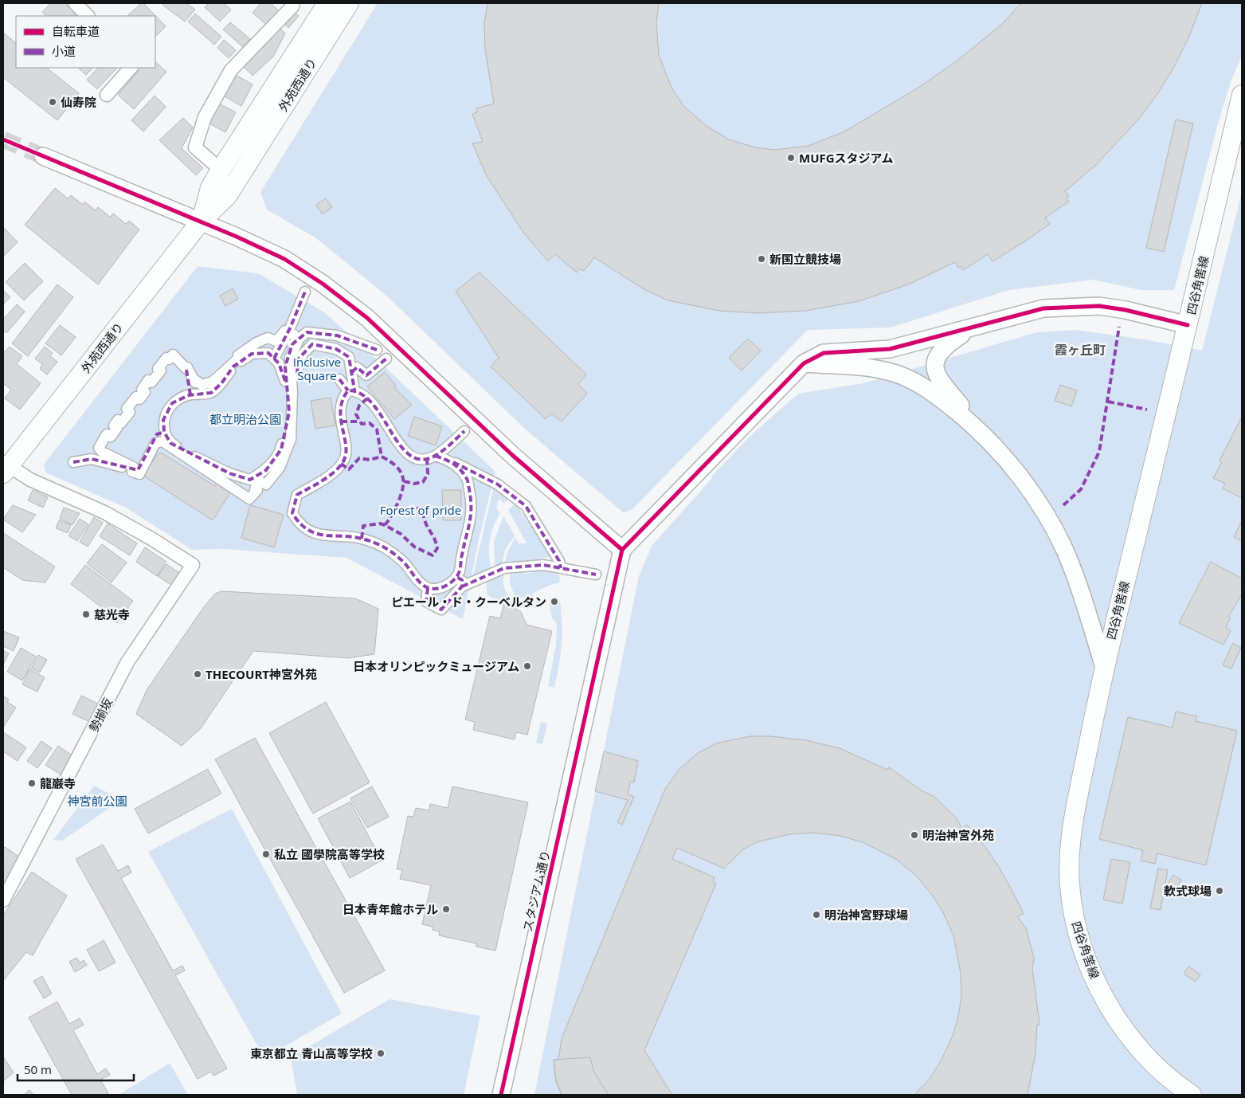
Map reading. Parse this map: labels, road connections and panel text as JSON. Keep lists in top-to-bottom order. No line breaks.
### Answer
{"streets":{"main road":["外苑西通り","四谷角筈線"],"street":["勢揃坂","スタジアム通り"]},"crossings":[["外苑西通り","勢揃坂"]],"districts":["霞ヶ丘町"],"parks":["Inclusive Square","都立明治公園","Forest of pride","神宮前公園"],"places":["仙寿院","MUFGスタジアム","新国立競技場","ピエール・ド・クーベルタン","慈光寺","日本オリンピックミュージアム","THECOURT神宮外苑","龍巌寺","明治神宮外苑","私立 國學院高等学校","軟式球場","日本青年館ホテル","明治神宮野球場","東京都立 青山高等学校"],"legend":["自転車道","小道"],"scale_bar":"50 m"}
